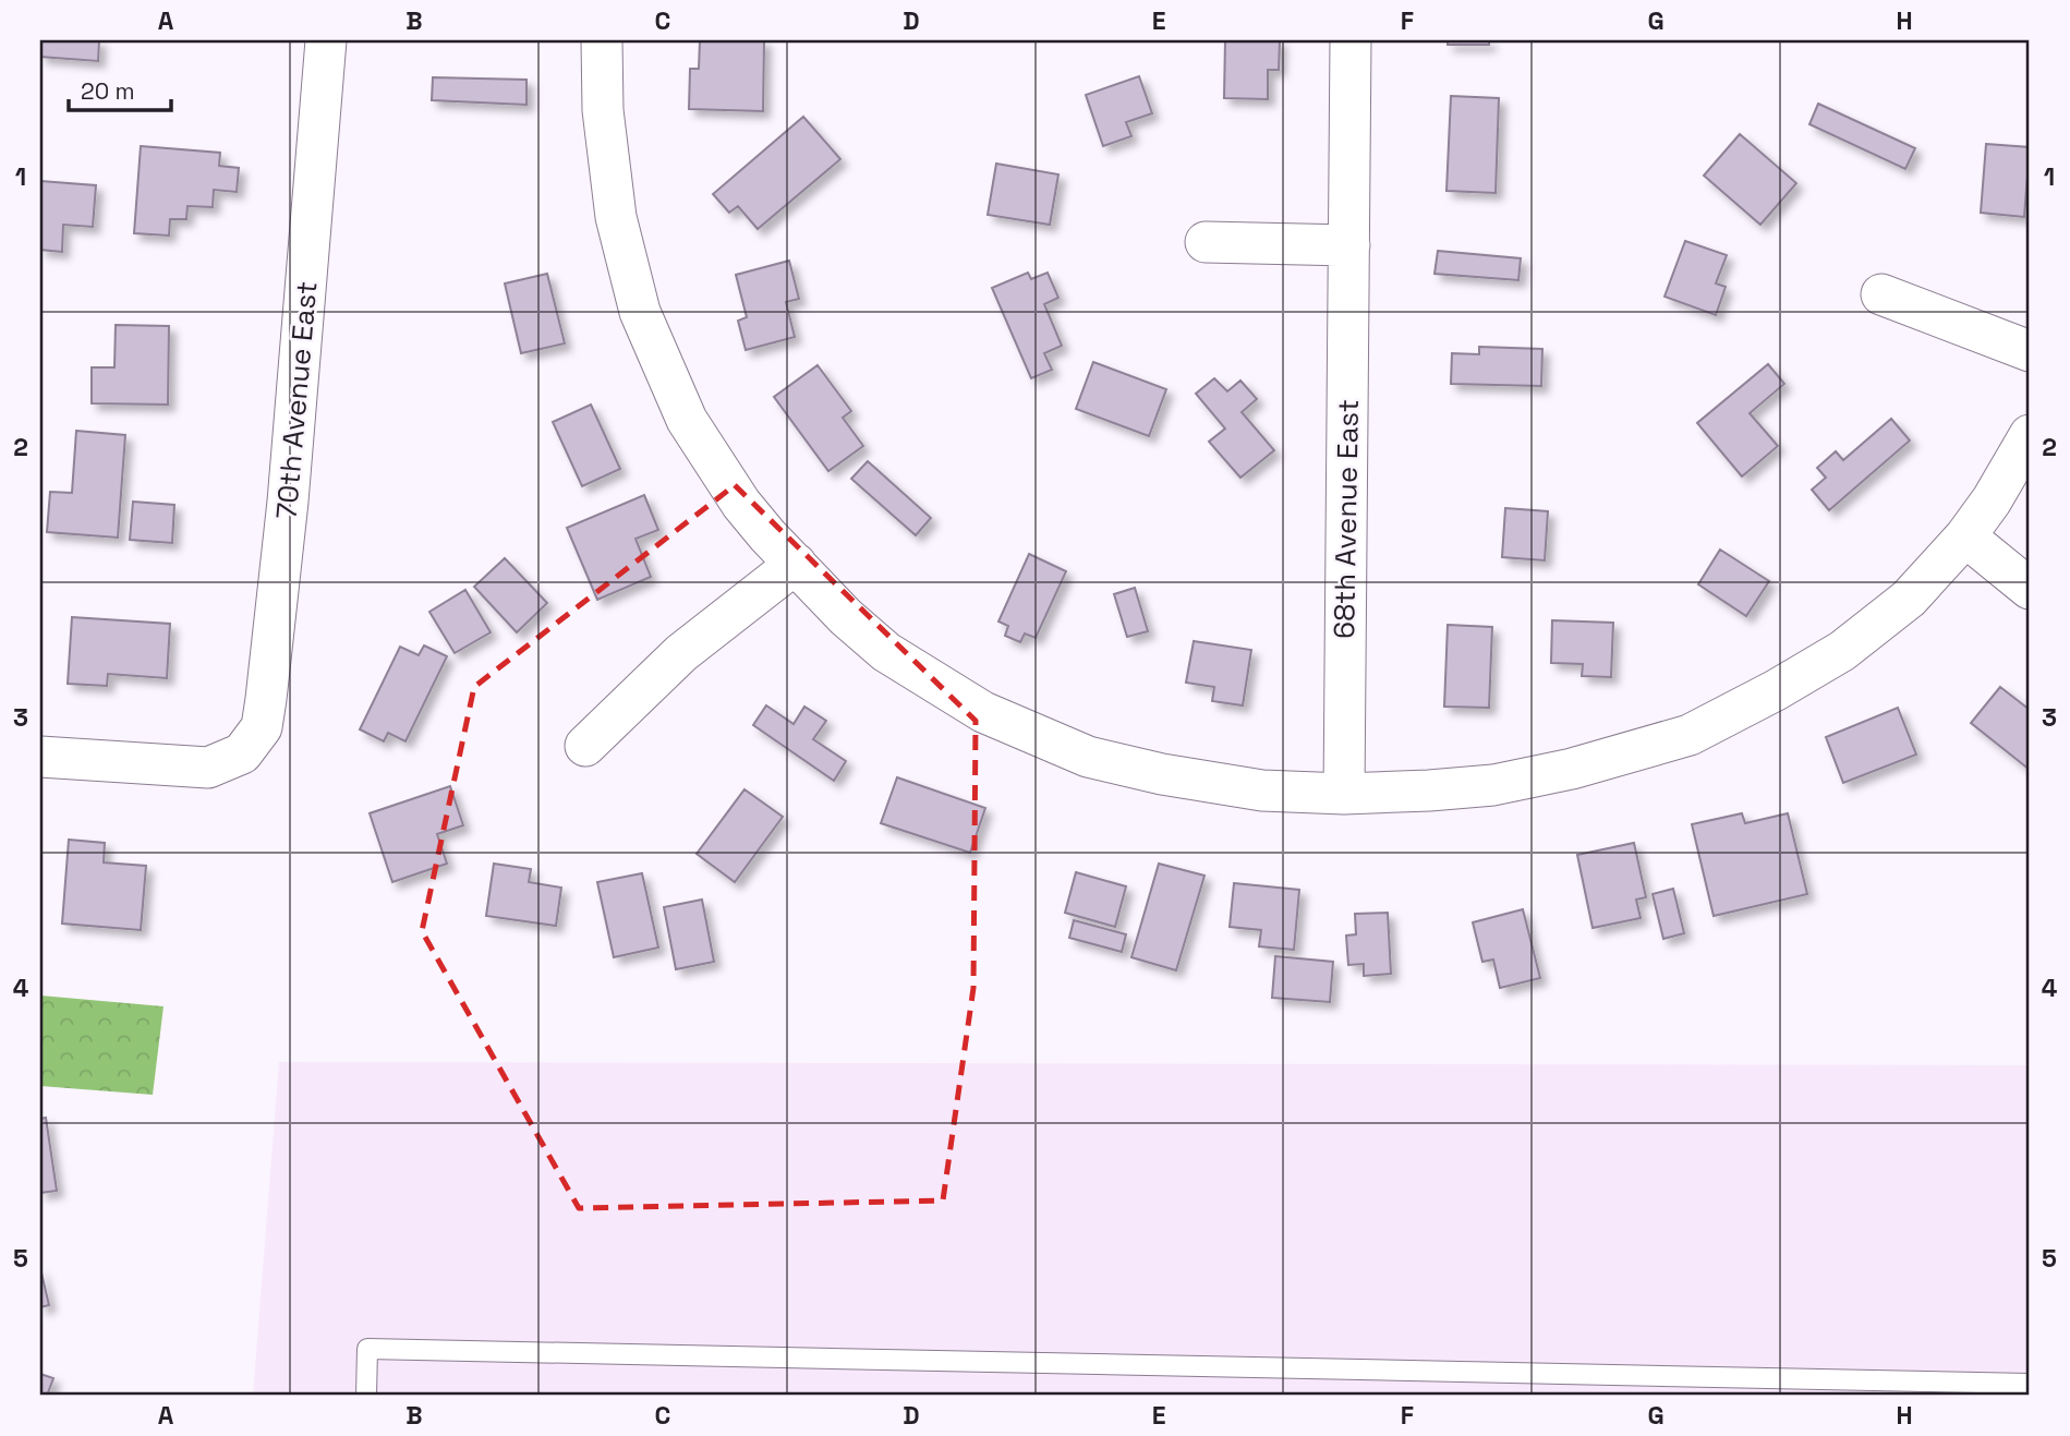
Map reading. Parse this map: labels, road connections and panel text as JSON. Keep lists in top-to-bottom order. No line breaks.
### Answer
{"streets":{"street":["70th Avenue East","68th Avenue East"]},"scale_bar":"20 m","grid":{"columns":["A","B","C","D","E","F","G","H"],"rows":["1","2","3","4","5"]}}
